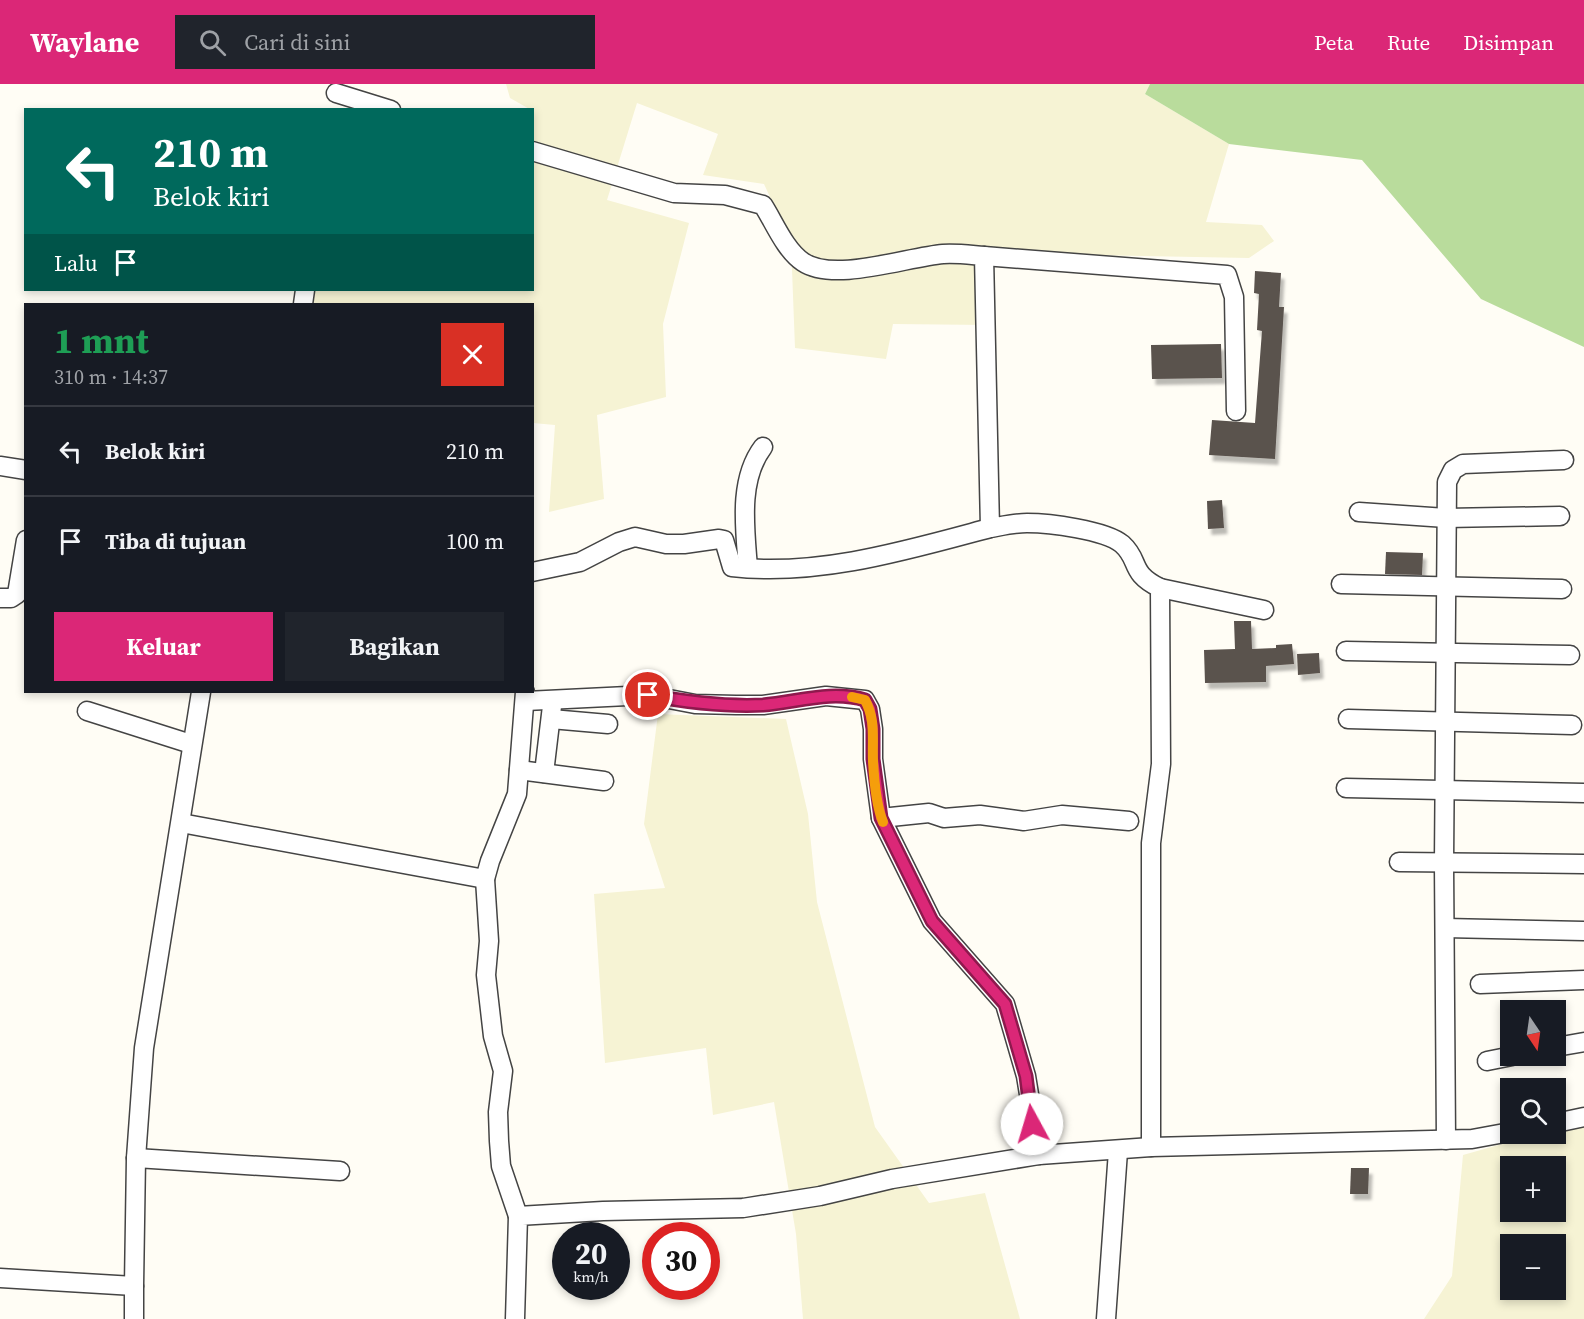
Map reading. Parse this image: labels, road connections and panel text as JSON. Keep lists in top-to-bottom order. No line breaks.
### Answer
{"north":"bottom","page":{"header":"Waylane","search":"Cari di sini","nav":["Peta","Rute","Disimpan"],"turn":["210 m","Belok kiri"],"then":"Lalu","heading":["1 mnt","310 m · 14:37"],"list":[{"name":"Belok kiri","value":"210 m"},{"name":"Tiba di tujuan","value":"100 m"}],"buttons":["Keluar","Bagikan"],"map_buttons":["+","−"],"speed":"20 km/h","limit":"30"}}
